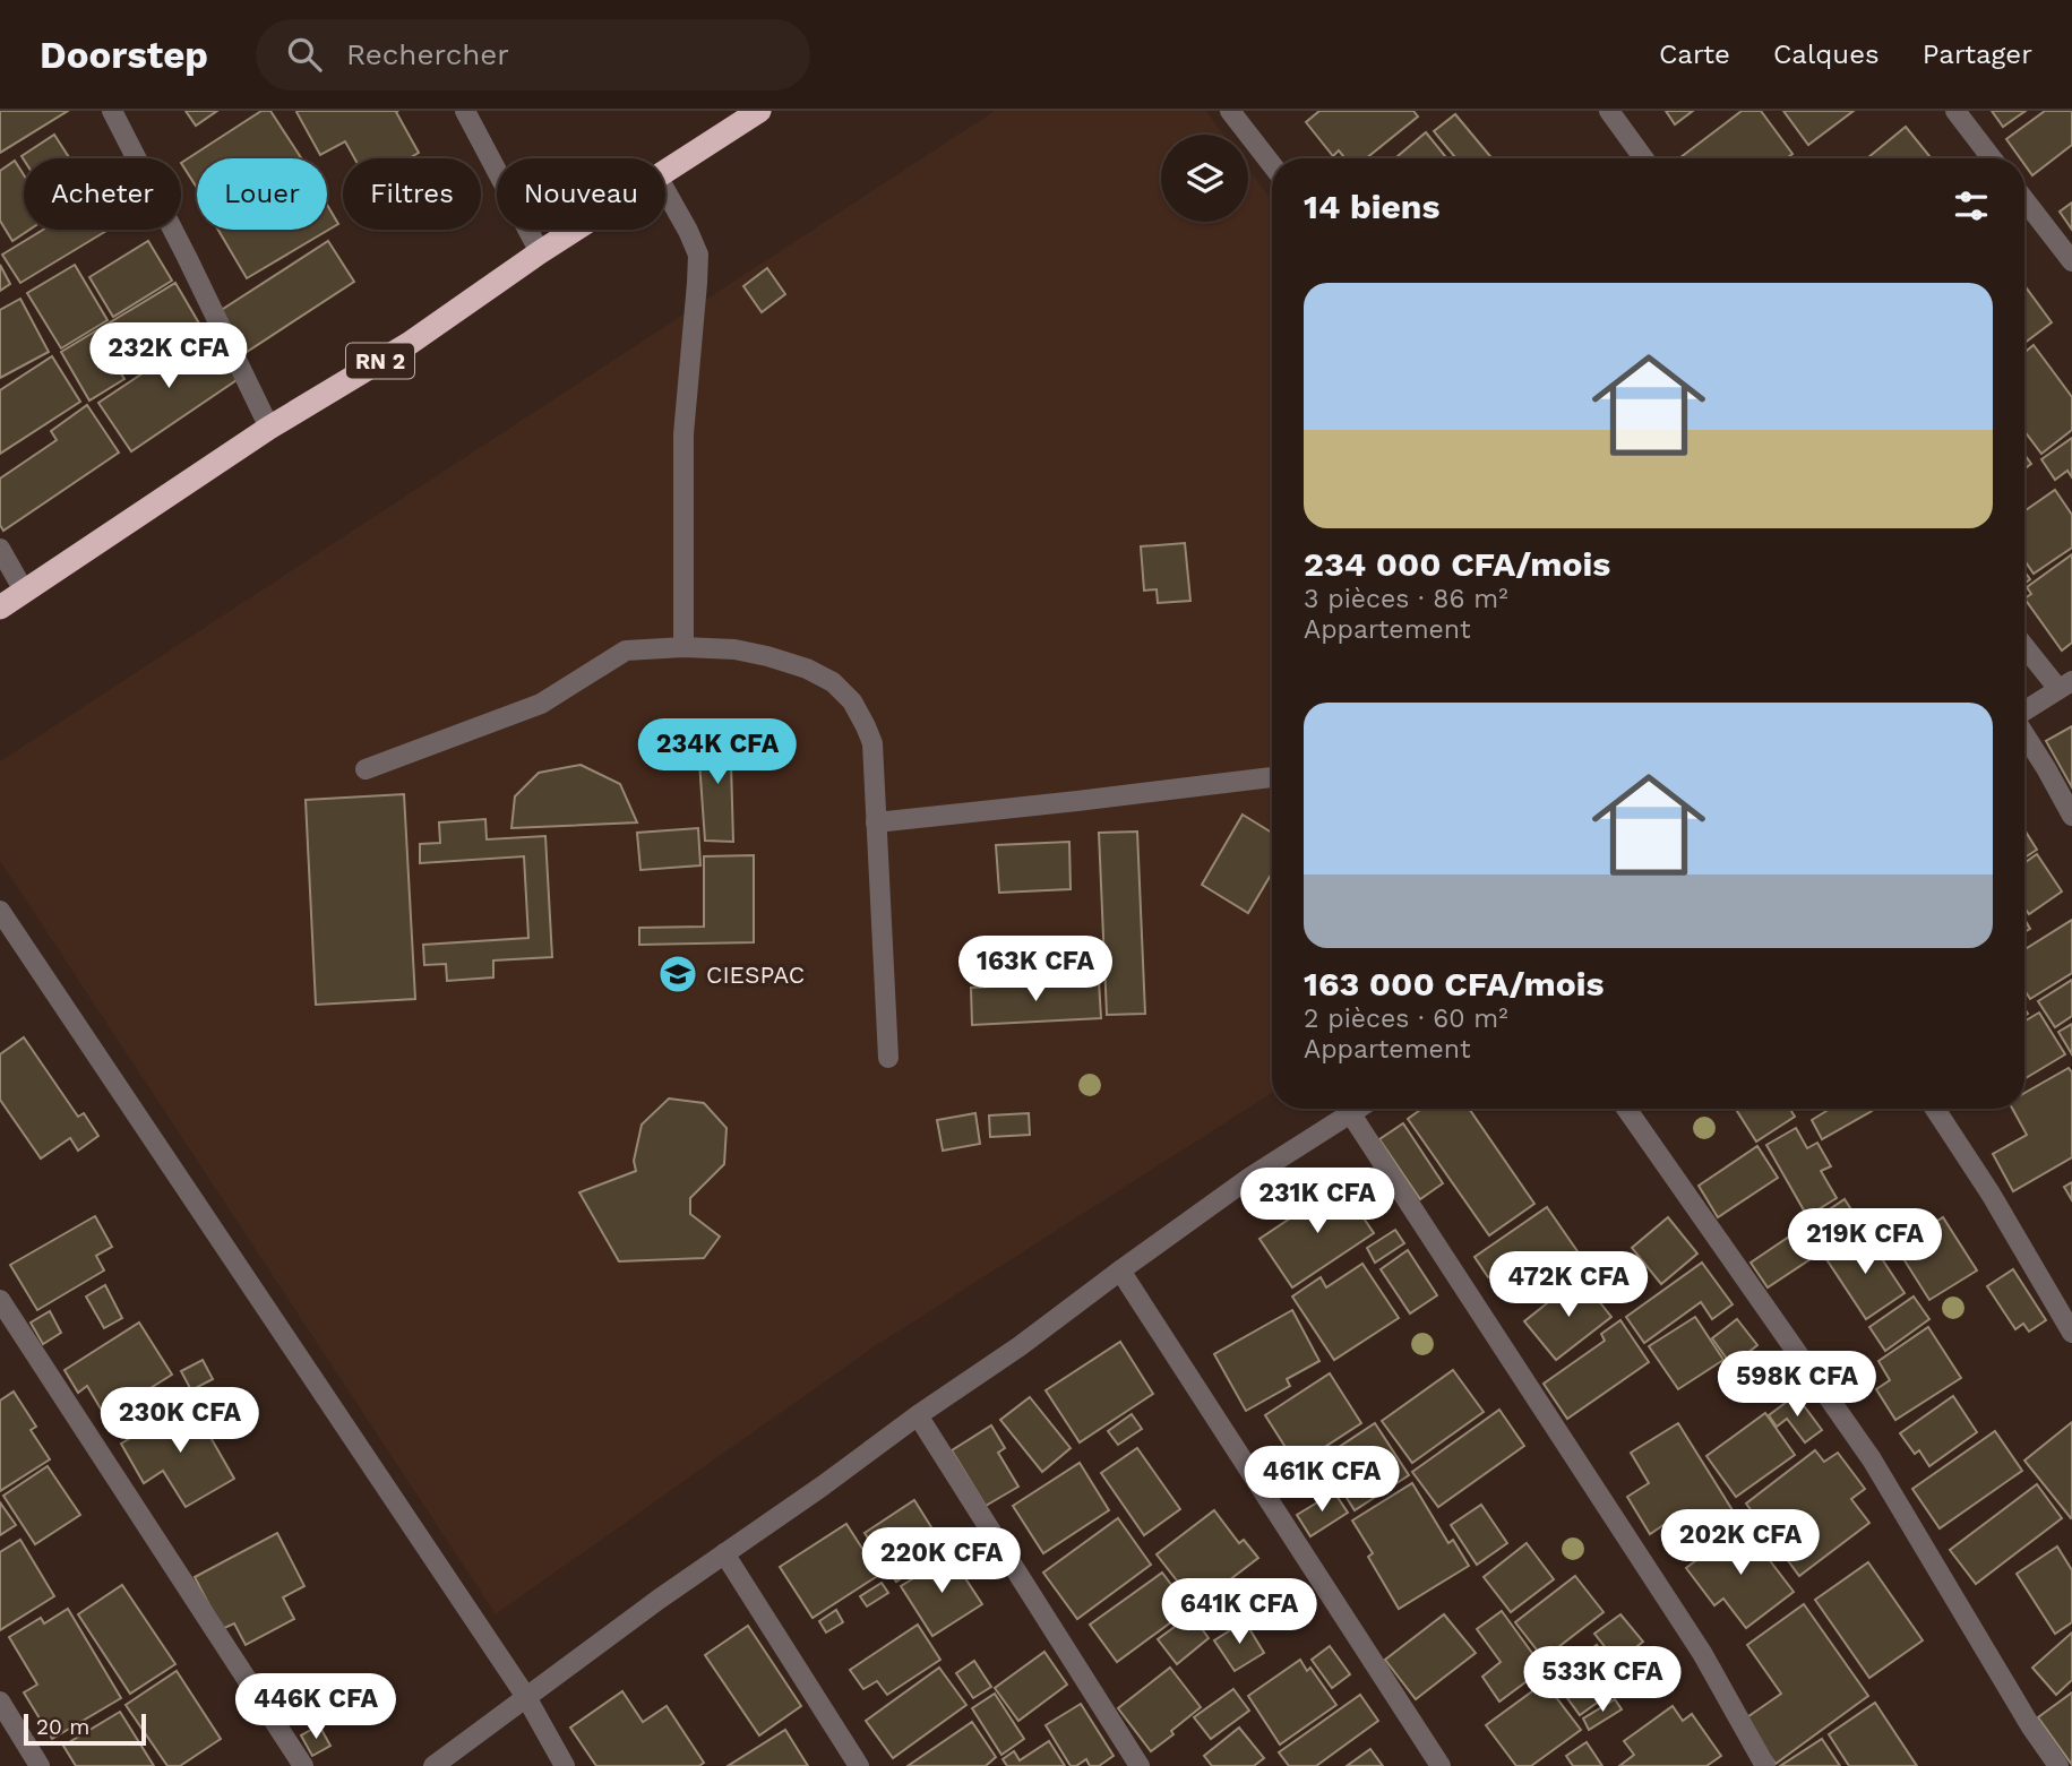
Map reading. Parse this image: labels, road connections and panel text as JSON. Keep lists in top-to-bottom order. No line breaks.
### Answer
{"streets":{"highway":["RN 2"]},"places":{"school or university":["CIESPAC"]},"scale_bar":"20 m","page":{"header":"Doorstep","search":"Rechercher","nav":["Carte","Calques","Partager"],"chip":["Acheter","Louer","Filtres","Nouveau"],"heading":"14 biens","list":[{"name":"234 000 CFA/mois","note":"3 pièces · 86 m² · Appartement"},{"name":"163 000 CFA/mois","note":"2 pièces · 60 m² · Appartement"}],"price":["232K CFA","234K CFA","163K CFA","231K CFA","219K CFA","472K CFA","598K CFA","230K CFA","461K CFA","202K CFA","220K CFA","641K CFA","533K CFA","446K CFA"],"scale":"20 m"}}
